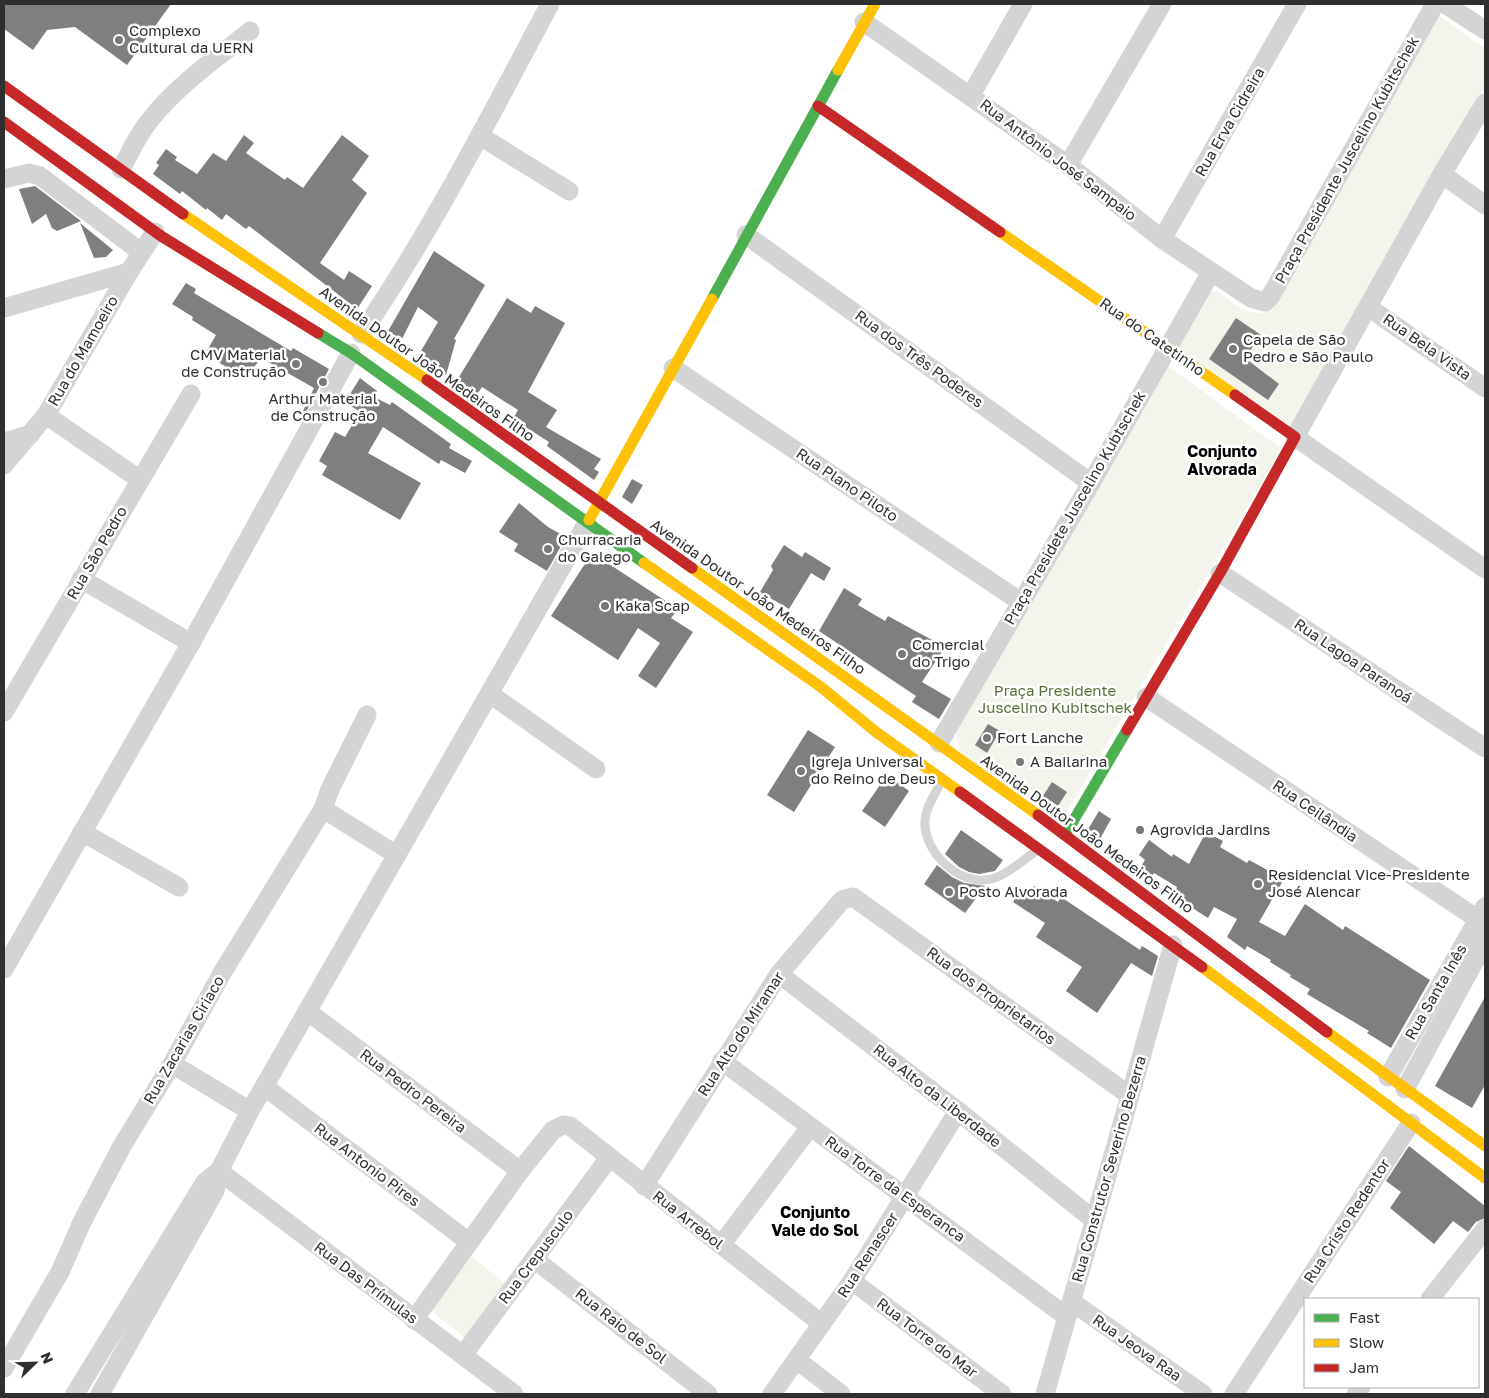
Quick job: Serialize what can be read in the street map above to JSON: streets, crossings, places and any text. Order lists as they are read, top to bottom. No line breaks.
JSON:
{"streets":{"main road":["Rua do Catetinho","Avenida Doutor João Medeiros Filho"],"street":["Rua Erva Cidreira","Rua Antônio José Sampaio","Praça Presidente Juscelino Kubitschek","Rua Bela Vista","Rua do Mamoeiro","Rua dos Três Poderes","Rua Plano Piloto","Praça Presidete Juscelino Kubtschek","Rua São Pedro","Rua Lagoa Paranoá","Rua Ceilândia","Rua Santa Inês","Rua dos Proprietarios","Rua Alto do Miramar","Rua Zacarias Ciriaco","Rua Pedro Pereira","Rua Alto da Liberdade","Rua Antonio Pires","Rua Construtor Severino Bezerra","Rua Torre da Esperanca","Rua Arrebol","Rua Cristo Redentor","Rua Renascer","Rua Crepusculo","Rua Das Prímulas","Rua Raio de Sol","Rua Torre do Mar","Rua Jeova Raa"]},"crossings":[["Rua Erva Cidreira","Rua Antônio José Sampaio"],["Rua Antônio José Sampaio","Praça Presidente Juscelino Kubitschek"],["Rua Antônio José Sampaio","Praça Presidete Juscelino Kubtschek"],["Rua do Catetinho","Praça Presidete Juscelino Kubtschek"],["Rua dos Três Poderes","Praça Presidete Juscelino Kubtschek"],["Avenida Doutor João Medeiros Filho","Praça Presidete Juscelino Kubtschek"],["Avenida Doutor João Medeiros Filho","Rua Santa Inês"],["Rua Plano Piloto","Praça Presidete Juscelino Kubtschek"],["Rua Ceilândia","Rua Santa Inês"],["Rua dos Proprietarios","Rua Alto do Miramar"],["Rua dos Proprietarios","Rua Construtor Severino Bezerra"],["Rua Alto do Miramar","Rua Alto da Liberdade"],["Rua Alto do Miramar","Rua Torre da Esperanca"],["Rua Alto do Miramar","Rua Arrebol"],["Rua Pedro Pereira","Rua Arrebol"],["Rua Alto da Liberdade","Rua Construtor Severino Bezerra"],["Rua Alto da Liberdade","Rua Renascer"],["Rua Construtor Severino Bezerra","Rua Torre da Esperanca"],["Rua Construtor Severino Bezerra","Rua Jeova Raa"],["Rua Torre da Esperanca","Rua Renascer"],["Rua Torre da Esperanca","Rua Jeova Raa"],["Rua Arrebol","Rua Renascer"],["Rua Arrebol","Rua Crepusculo"],["Rua Renascer","Rua Torre do Mar"],["Rua Crepusculo","Rua Das Prímulas"],["Rua Crepusculo","Rua Raio de Sol"]],"districts":["Conjunto Alvorada","Conjunto Vale do Sol"],"parks":["Praça Presidente Juscelino Kubitschek"],"places":["Complexo Cultural da UERN","Capela de São Pedro e São Paulo","CMV Material de Construção","Arthur Material de Construção","Churracaria do Galego","Kaka Scap","Comercial do Trigo","Fort Lanche","A Bailarina","Igreja Universal do Reino de Deus","Agrovida Jardins","Residencial Vice-Presidente José Alencar","Posto Alvorada"],"legend":["Fast","Slow","Jam"],"north":"top right"}
